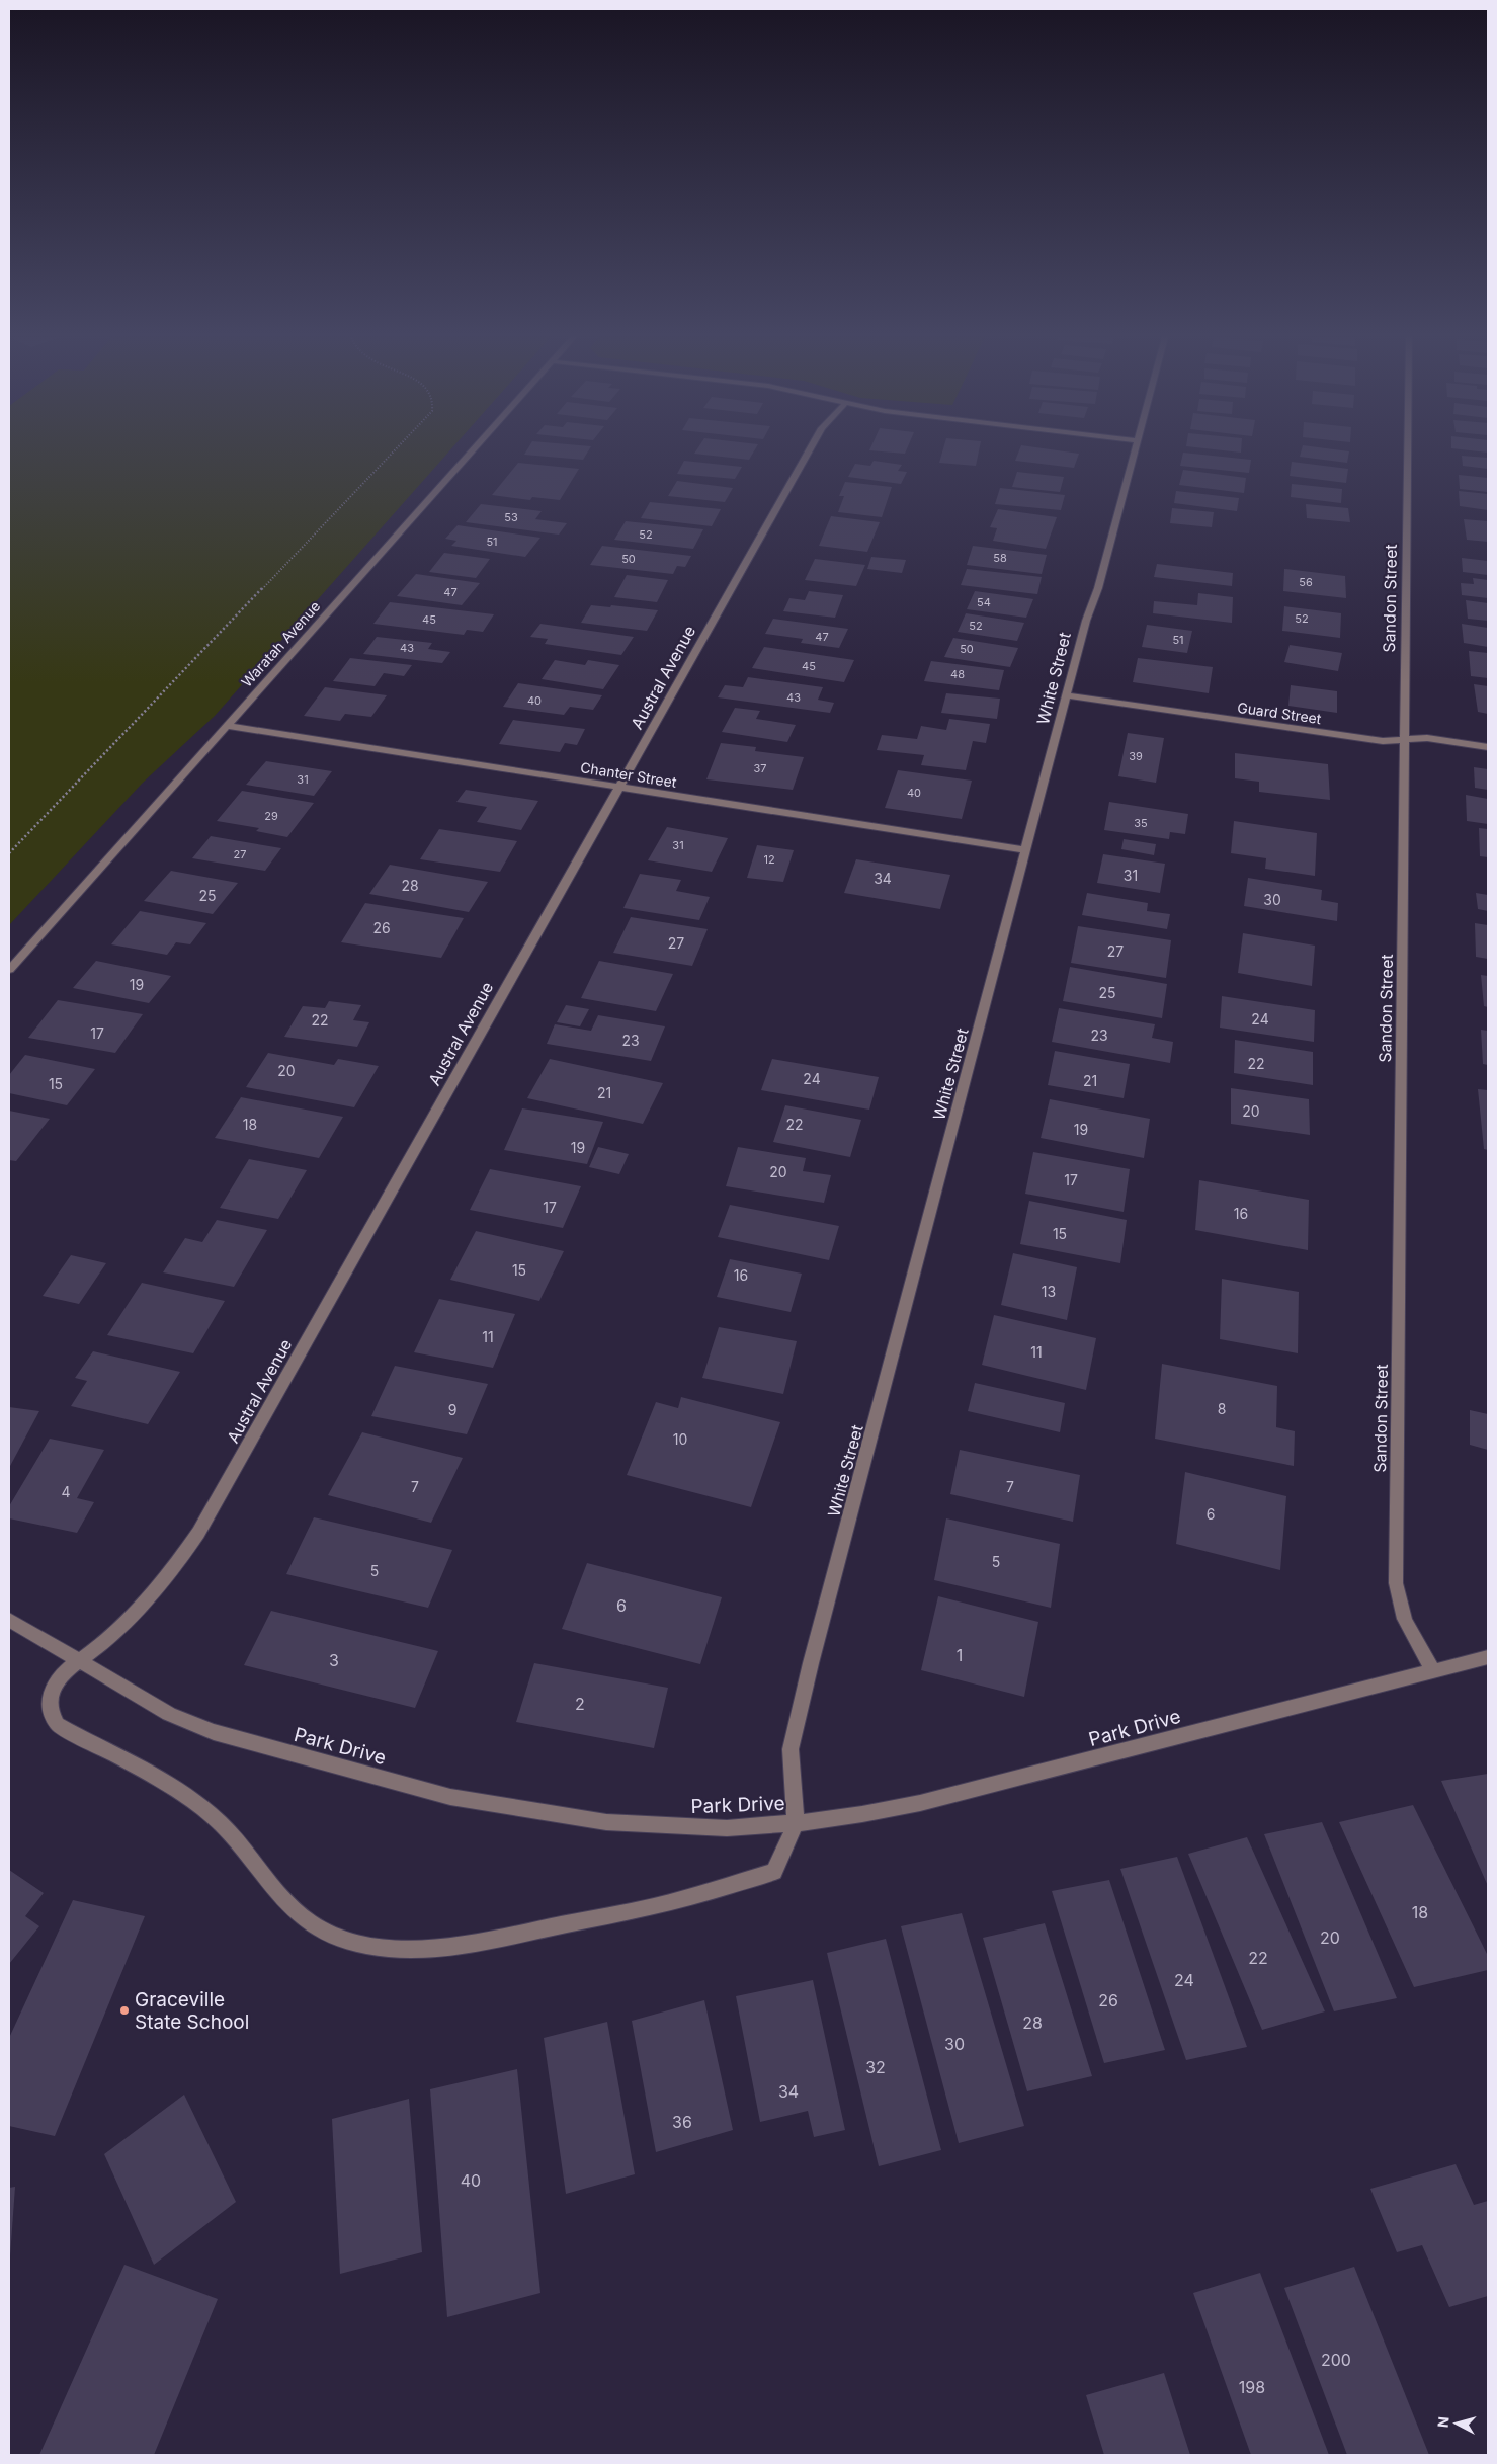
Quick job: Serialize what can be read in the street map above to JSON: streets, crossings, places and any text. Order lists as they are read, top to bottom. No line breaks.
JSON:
{"streets":{"street":["Sandon Street","Waratah Avenue","Austral Avenue","White Street","Guard Street","Chanter Street","Park Drive"]},"crossings":[["Sandon Street","Guard Street"],["Sandon Street","Park Drive"],["Waratah Avenue","Chanter Street"],["Austral Avenue","White Street"],["Austral Avenue","Chanter Street"],["Austral Avenue","Park Drive"],["White Street","Guard Street"],["White Street","Chanter Street"],["White Street","Park Drive"]],"places":["Graceville State School"],"house_numbers":["53","52","51","58","50","56","47","54","52","45","52","47","51","43","50","45","48","43","40","39","37","31","40","29","35","31","27","12","31","34","28","25","30","26","27","27","19","25","24","22","17","23","23","22","20","24","21","15","21","20","18","22","19","19","20","17","17","16","15","15","16","13","11","11","8","9","10","7","7","4","6","5","5","6","1","3","2","18","20","22","24","26","28","30","32","34","36","40","200","198"],"north":"left"}
